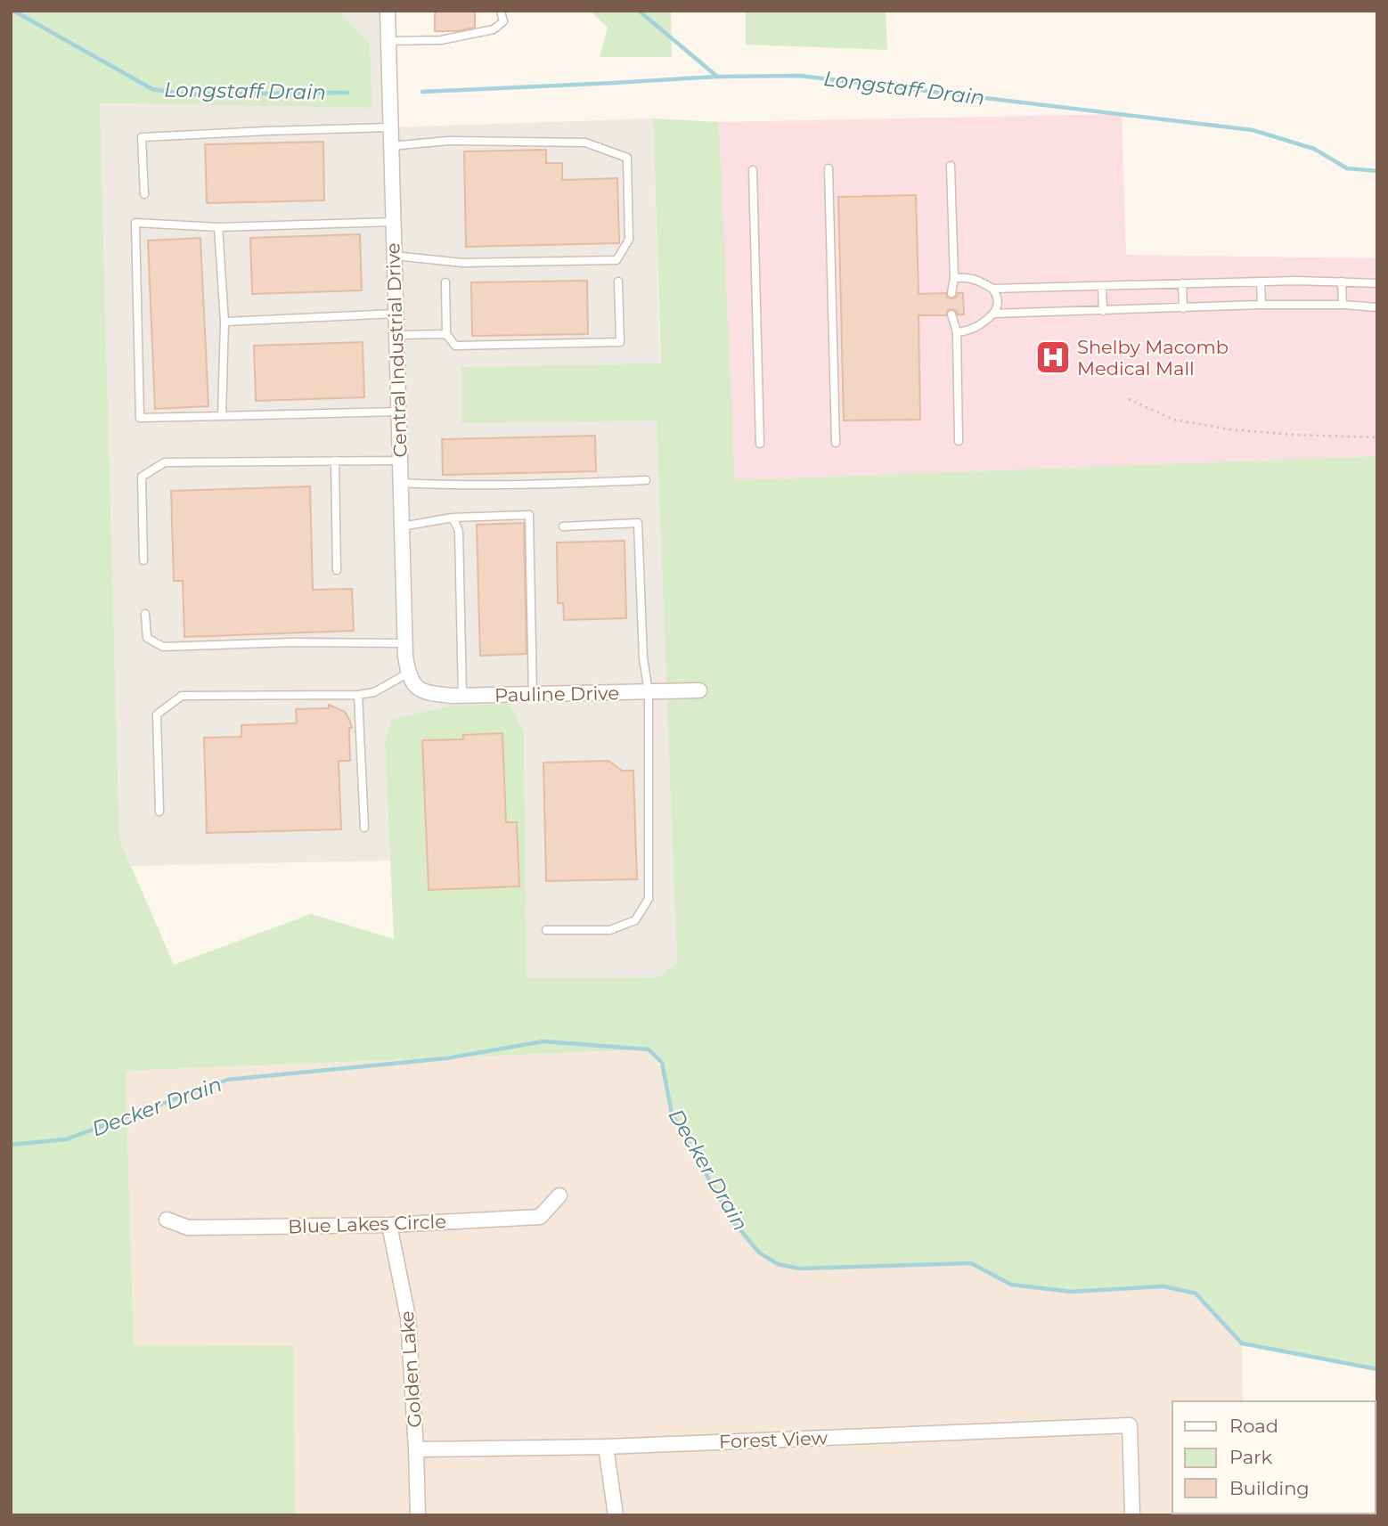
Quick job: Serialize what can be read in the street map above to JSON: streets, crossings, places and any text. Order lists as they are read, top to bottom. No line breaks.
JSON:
{"streets":{"street":["Central Industrial Drive","Pauline Drive","Blue Lakes Circle","Golden Lake","Forest View"]},"crossings":[["Central Industrial Drive","Pauline Drive"],["Blue Lakes Circle","Golden Lake"],["Golden Lake","Forest View"]],"water":["Longstaff Drain","Decker Drain"],"places":{"hospital":["Shelby Macomb Medical Mall"]},"legend":["Road","Park","Building"]}
